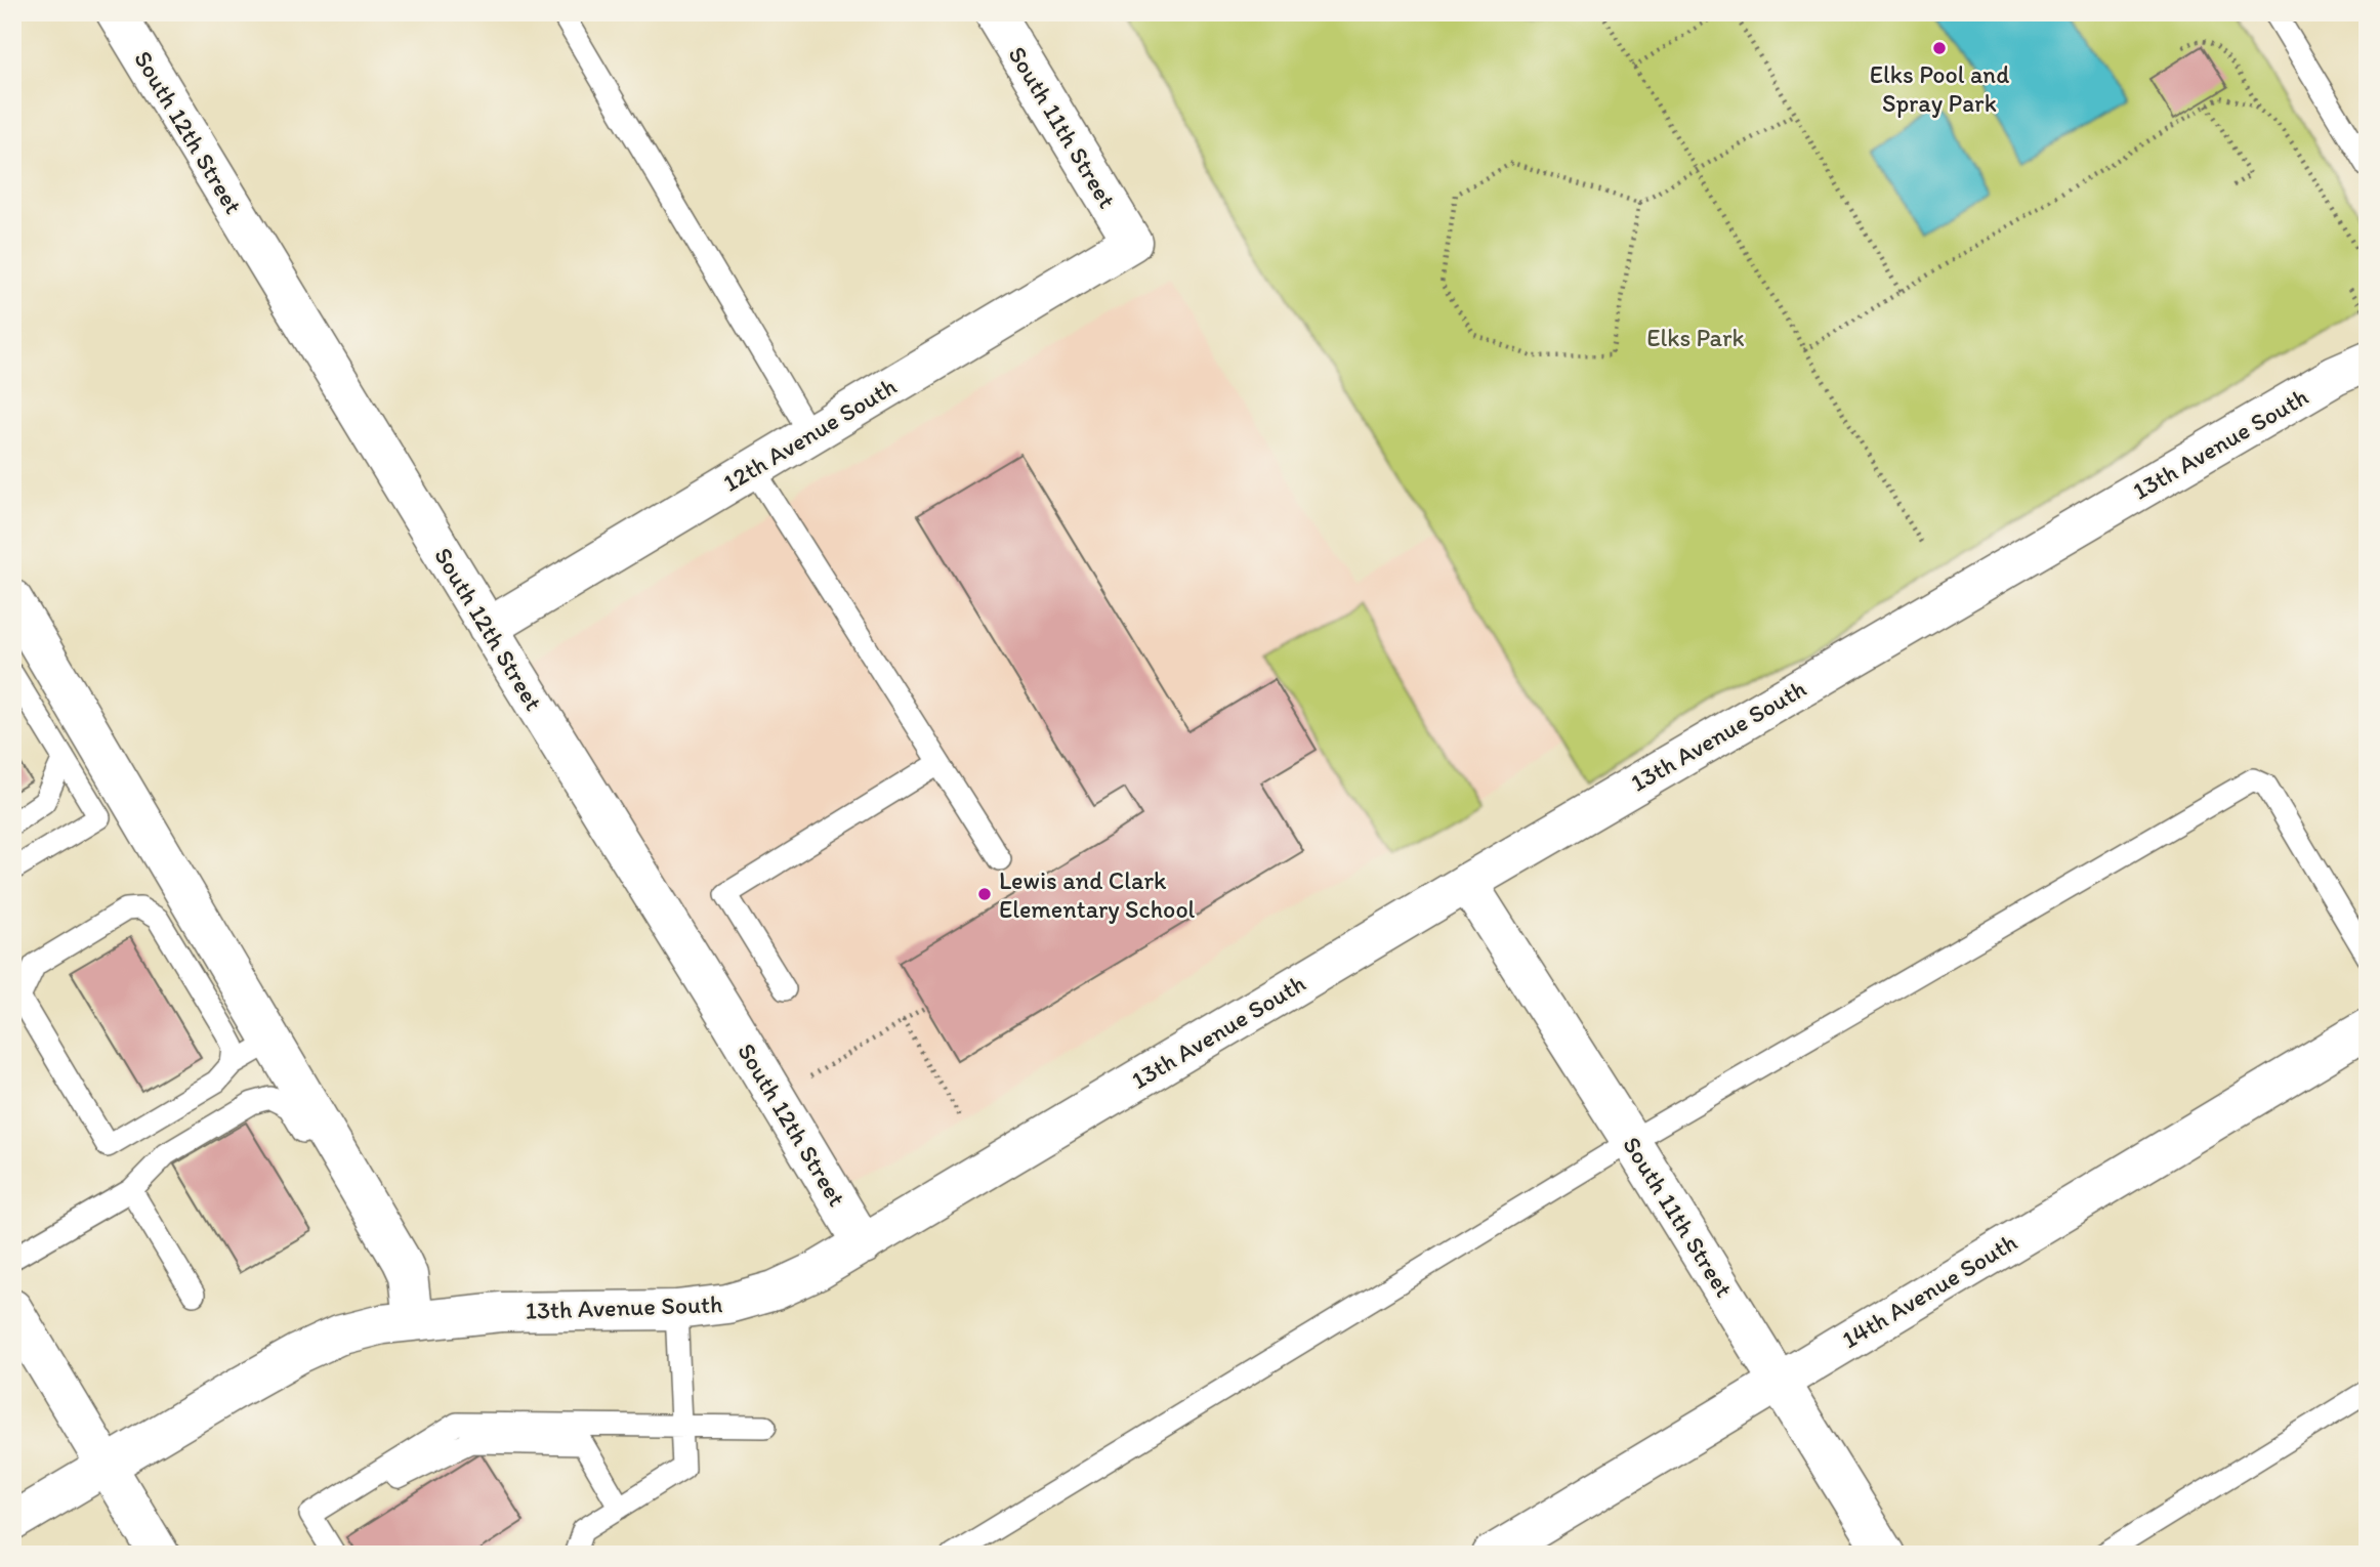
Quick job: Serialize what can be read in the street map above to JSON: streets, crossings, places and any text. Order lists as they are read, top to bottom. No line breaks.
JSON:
{"streets":{"street":["South 11th Street","South 12th Street","12th Avenue South","13th Avenue South","14th Avenue South"]},"crossings":[["South 11th Street","12th Avenue South"],["South 11th Street","13th Avenue South"],["South 11th Street","14th Avenue South"],["South 12th Street","12th Avenue South"],["South 12th Street","13th Avenue South"]],"parks":["Elks Park"],"places":["Elks Pool and Spray Park","Lewis and Clark Elementary School"]}
